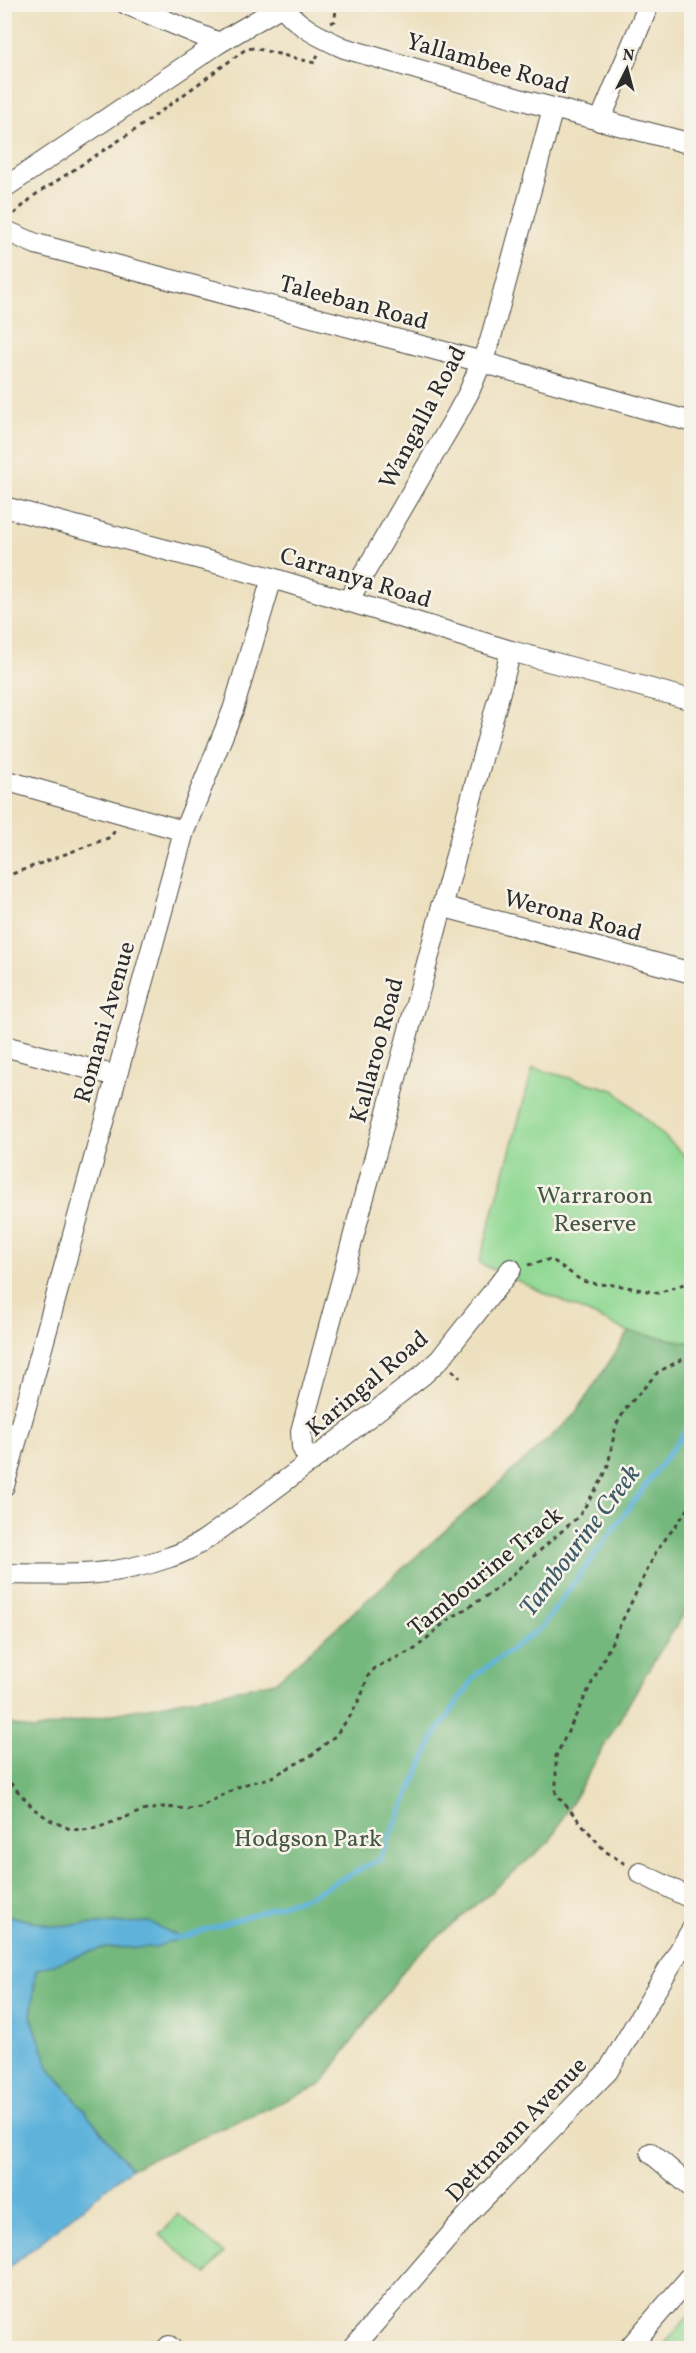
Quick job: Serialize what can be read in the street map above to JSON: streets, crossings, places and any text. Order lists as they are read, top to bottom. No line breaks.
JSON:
{"streets":{"street":["Yallambee Road","Taleeban Road","Wangalla Road","Carranya Road","Werona Road","Romani Avenue","Kallaroo Road","Karingal Road","Dettmann Avenue"],"path":["Tambourine Track"]},"crossings":[["Yallambee Road","Wangalla Road"],["Taleeban Road","Wangalla Road"],["Wangalla Road","Carranya Road"],["Carranya Road","Romani Avenue"],["Carranya Road","Kallaroo Road"],["Werona Road","Kallaroo Road"],["Kallaroo Road","Karingal Road"]],"water":["Tambourine Creek"],"parks":["Warraroon Reserve","Hodgson Park"],"north":"top"}
